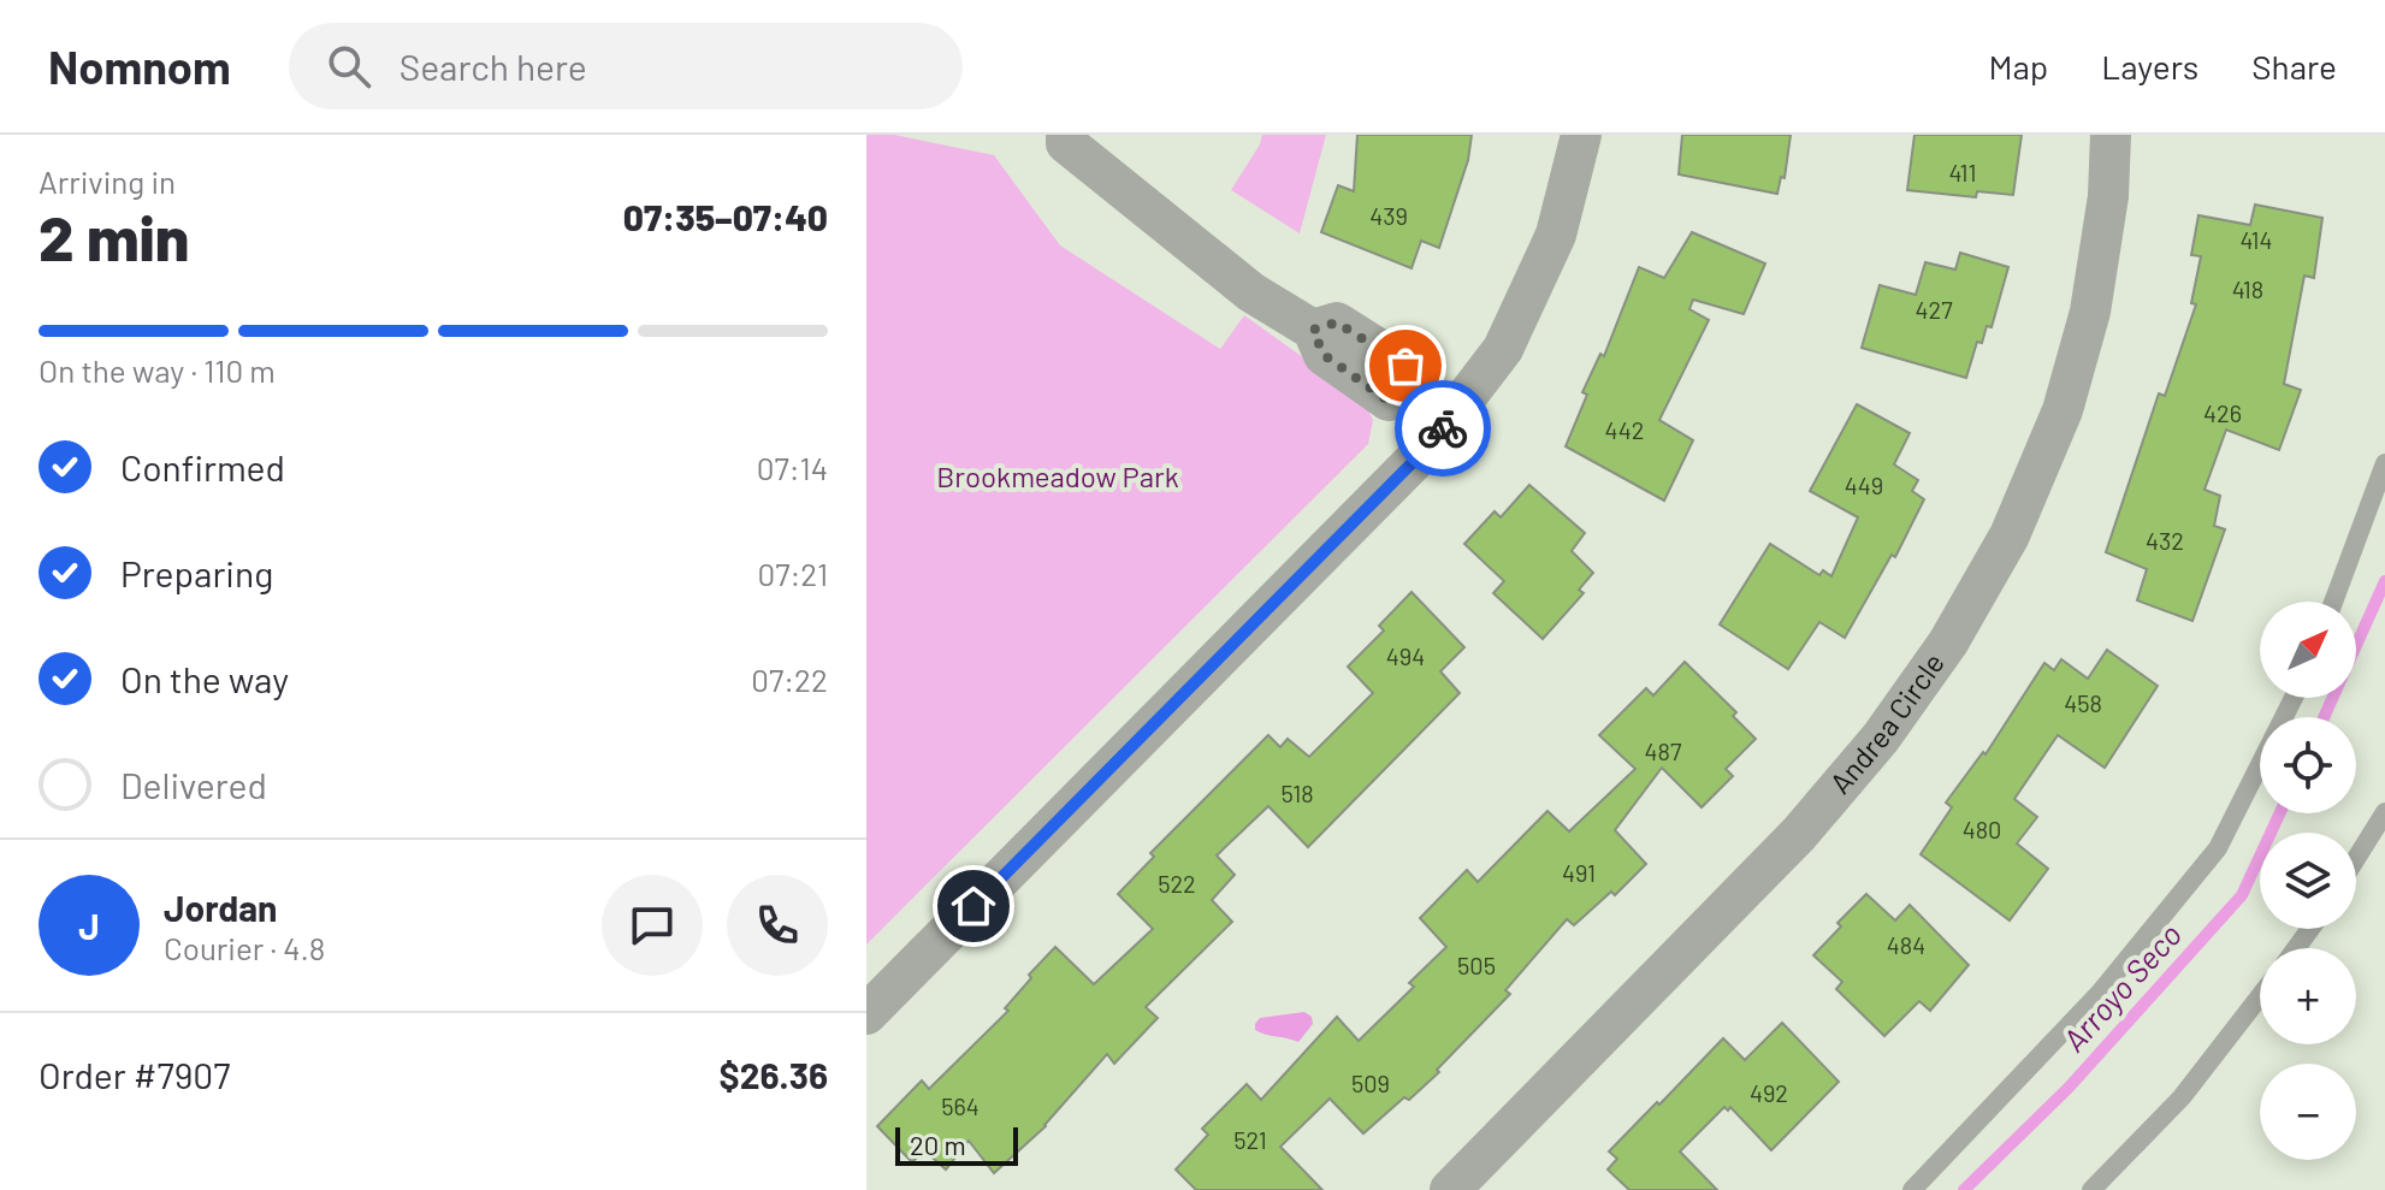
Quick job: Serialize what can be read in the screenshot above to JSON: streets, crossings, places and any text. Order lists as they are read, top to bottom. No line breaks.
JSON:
{"streets":{"street":["Andrea Circle"]},"water":["Arroyo Seco"],"parks":["Brookmeadow Park"],"house_numbers":["411","439","414","418","427","426","442","449","432","494","458","487","518","480","491","522","484","505","509","492","564","521"],"scale_bar":"20 m","north":"top right","page":{"header":"Nomnom","search":"Search here","nav":["Map","Layers","Share"],"heading":["2 min","Arriving in","07:35–07:40"],"panel":["Jordan","Courier · 4.8","Order #7907","$26.36"],"bar":"On the way · 110 m","list":[["Confirmed","07:14"],["Preparing","07:21"],["On the way","07:22"],"Delivered"],"map_buttons":["+","−"],"round":"J","scale":"20 m"}}
